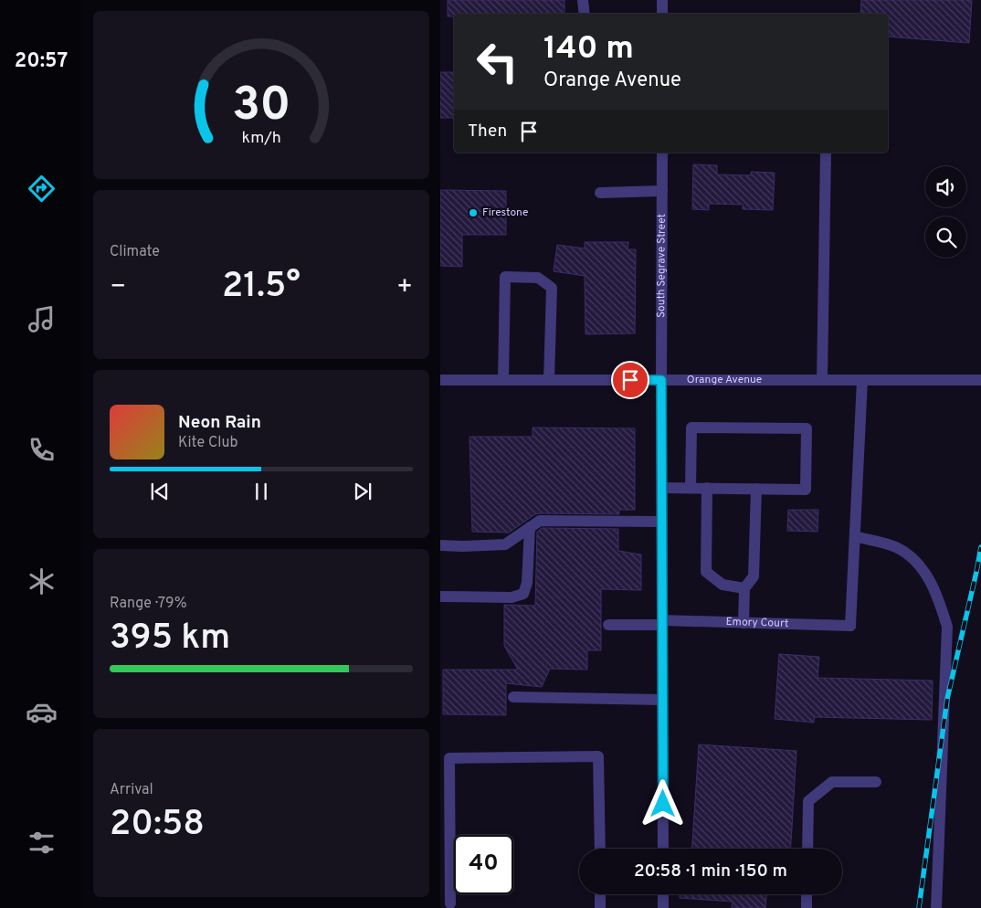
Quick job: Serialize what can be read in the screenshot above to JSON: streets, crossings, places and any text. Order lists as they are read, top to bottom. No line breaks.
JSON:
{"streets":{"street":["South Segrave Street","Orange Avenue","Emory Court"]},"crossings":[["South Segrave Street","Orange Avenue"],["South Segrave Street","Emory Court"]],"places":["Firestone"],"page":{"tabs":"20:57","turn":["140 m","Orange Avenue"],"then":"Then","tile":["Climate",["Range · 79%","395 km"],["Arrival","20:58"]],"heat":["−","21.5°","+"],"song":["Neon Rain","Kite Club"],"limit":"40","trip":"20:58 · 1 min · 150 m","gauge":["30","km/h"]}}
